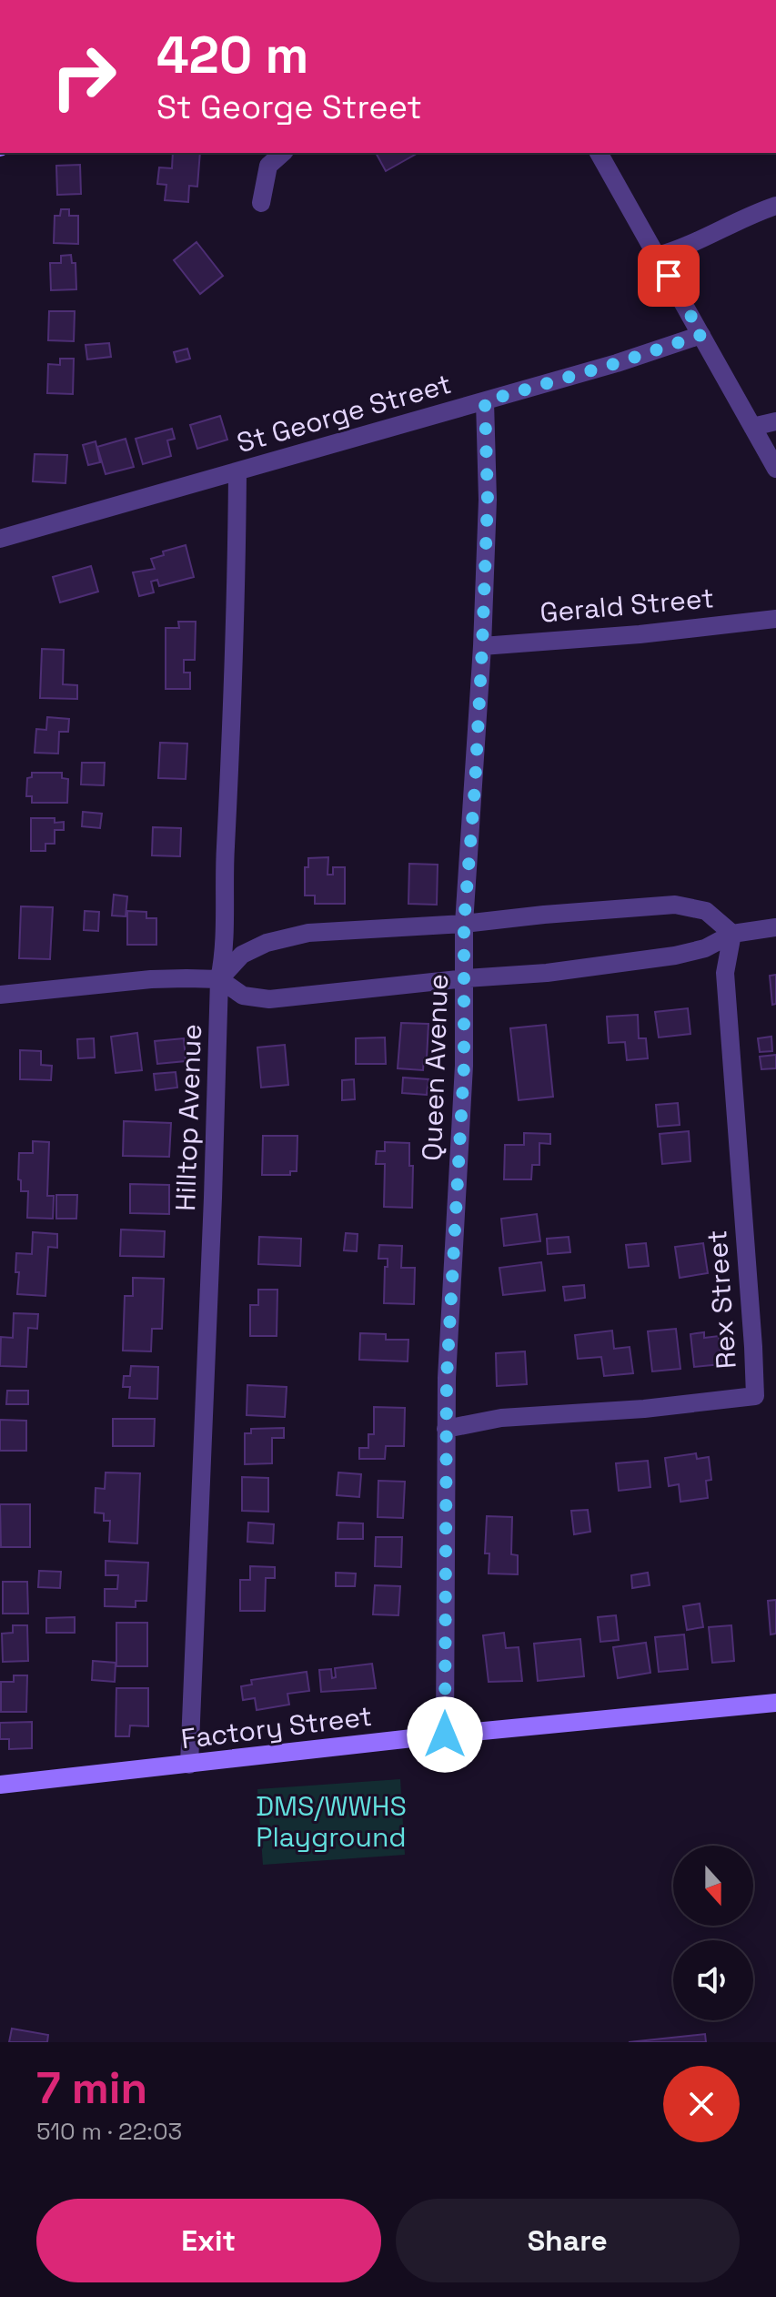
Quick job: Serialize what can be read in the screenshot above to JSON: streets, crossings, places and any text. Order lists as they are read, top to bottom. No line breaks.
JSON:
{"streets":{"street":["St George Street","Gerald Street","Queen Avenue","Hilltop Avenue","Rex Street","Factory Street"]},"crossings":[["St George Street","Queen Avenue"],["St George Street","Hilltop Avenue"],["Gerald Street","Queen Avenue"],["Queen Avenue","Rex Street"],["Queen Avenue","Factory Street"],["Hilltop Avenue","Factory Street"]],"parks":["DMS/WWHS Playground"],"north":"bottom","page":{"turn":["420 m","St George Street"],"heading":["7 min","510 m · 22:03"],"buttons":["Exit","Share"]}}
